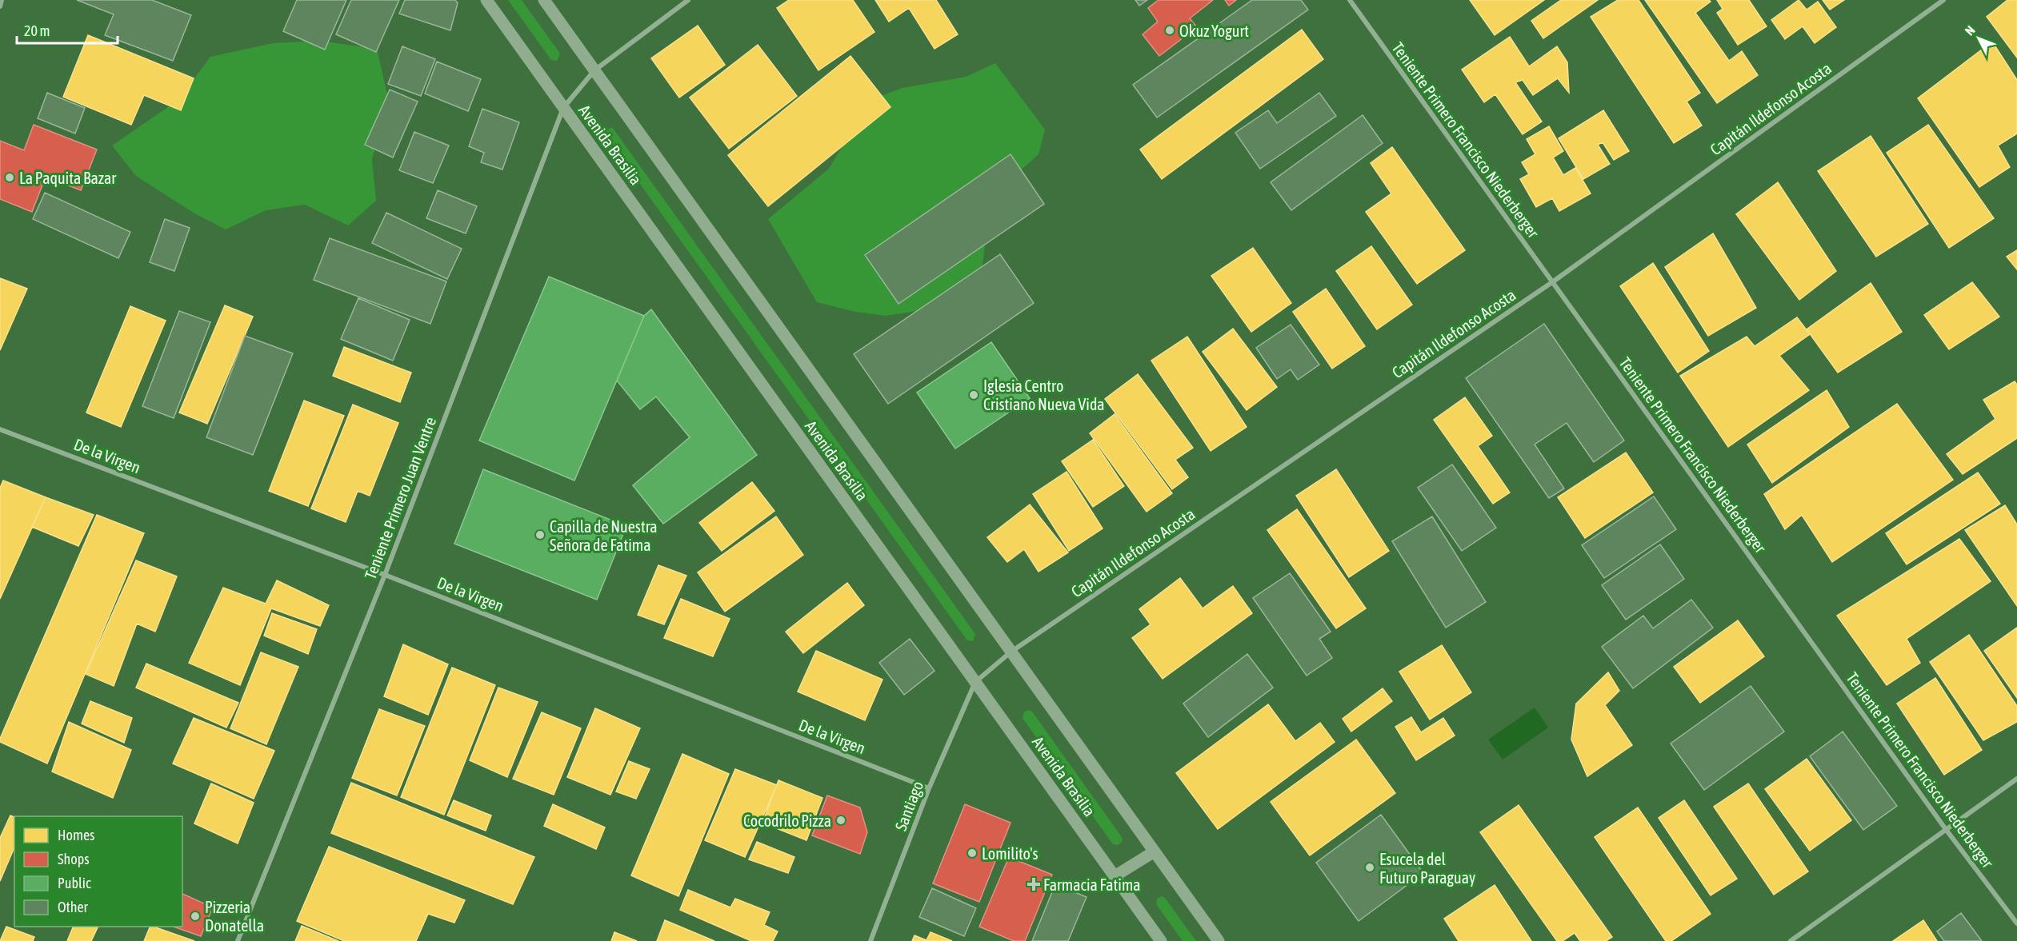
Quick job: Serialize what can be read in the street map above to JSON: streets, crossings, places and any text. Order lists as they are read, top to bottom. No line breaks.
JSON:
{"streets":{"main road":["Avenida Brasilia"],"street":["Capitán Ildefonso Acosta","Teniente Primero Francisco Niederberger","De la Virgen","Teniente Primero Juan Ventre","Santiago"]},"crossings":[["Capitán Ildefonso Acosta","Teniente Primero Francisco Niederberger"],["Capitán Ildefonso Acosta","Avenida Brasilia"],["Capitán Ildefonso Acosta","Santiago"],["Avenida Brasilia","Teniente Primero Juan Ventre"],["Avenida Brasilia","Santiago"],["De la Virgen","Teniente Primero Juan Ventre"],["De la Virgen","Santiago"]],"places":{"other":["Okuz Yogurt","La Paquita Bazar","Iglesia Centro Cristiano Nueva Vida","Capilla de Nuestra Señora de Fatima","Cocodrilo Pizza","Lomilito's","Esucela del Futuro Paraguay","Pizzeria Donatella"],"health":["Farmacia Fatima"]},"legend":["Homes","Shops","Public","Other"],"scale_bar":"20 m","north":"top left"}
